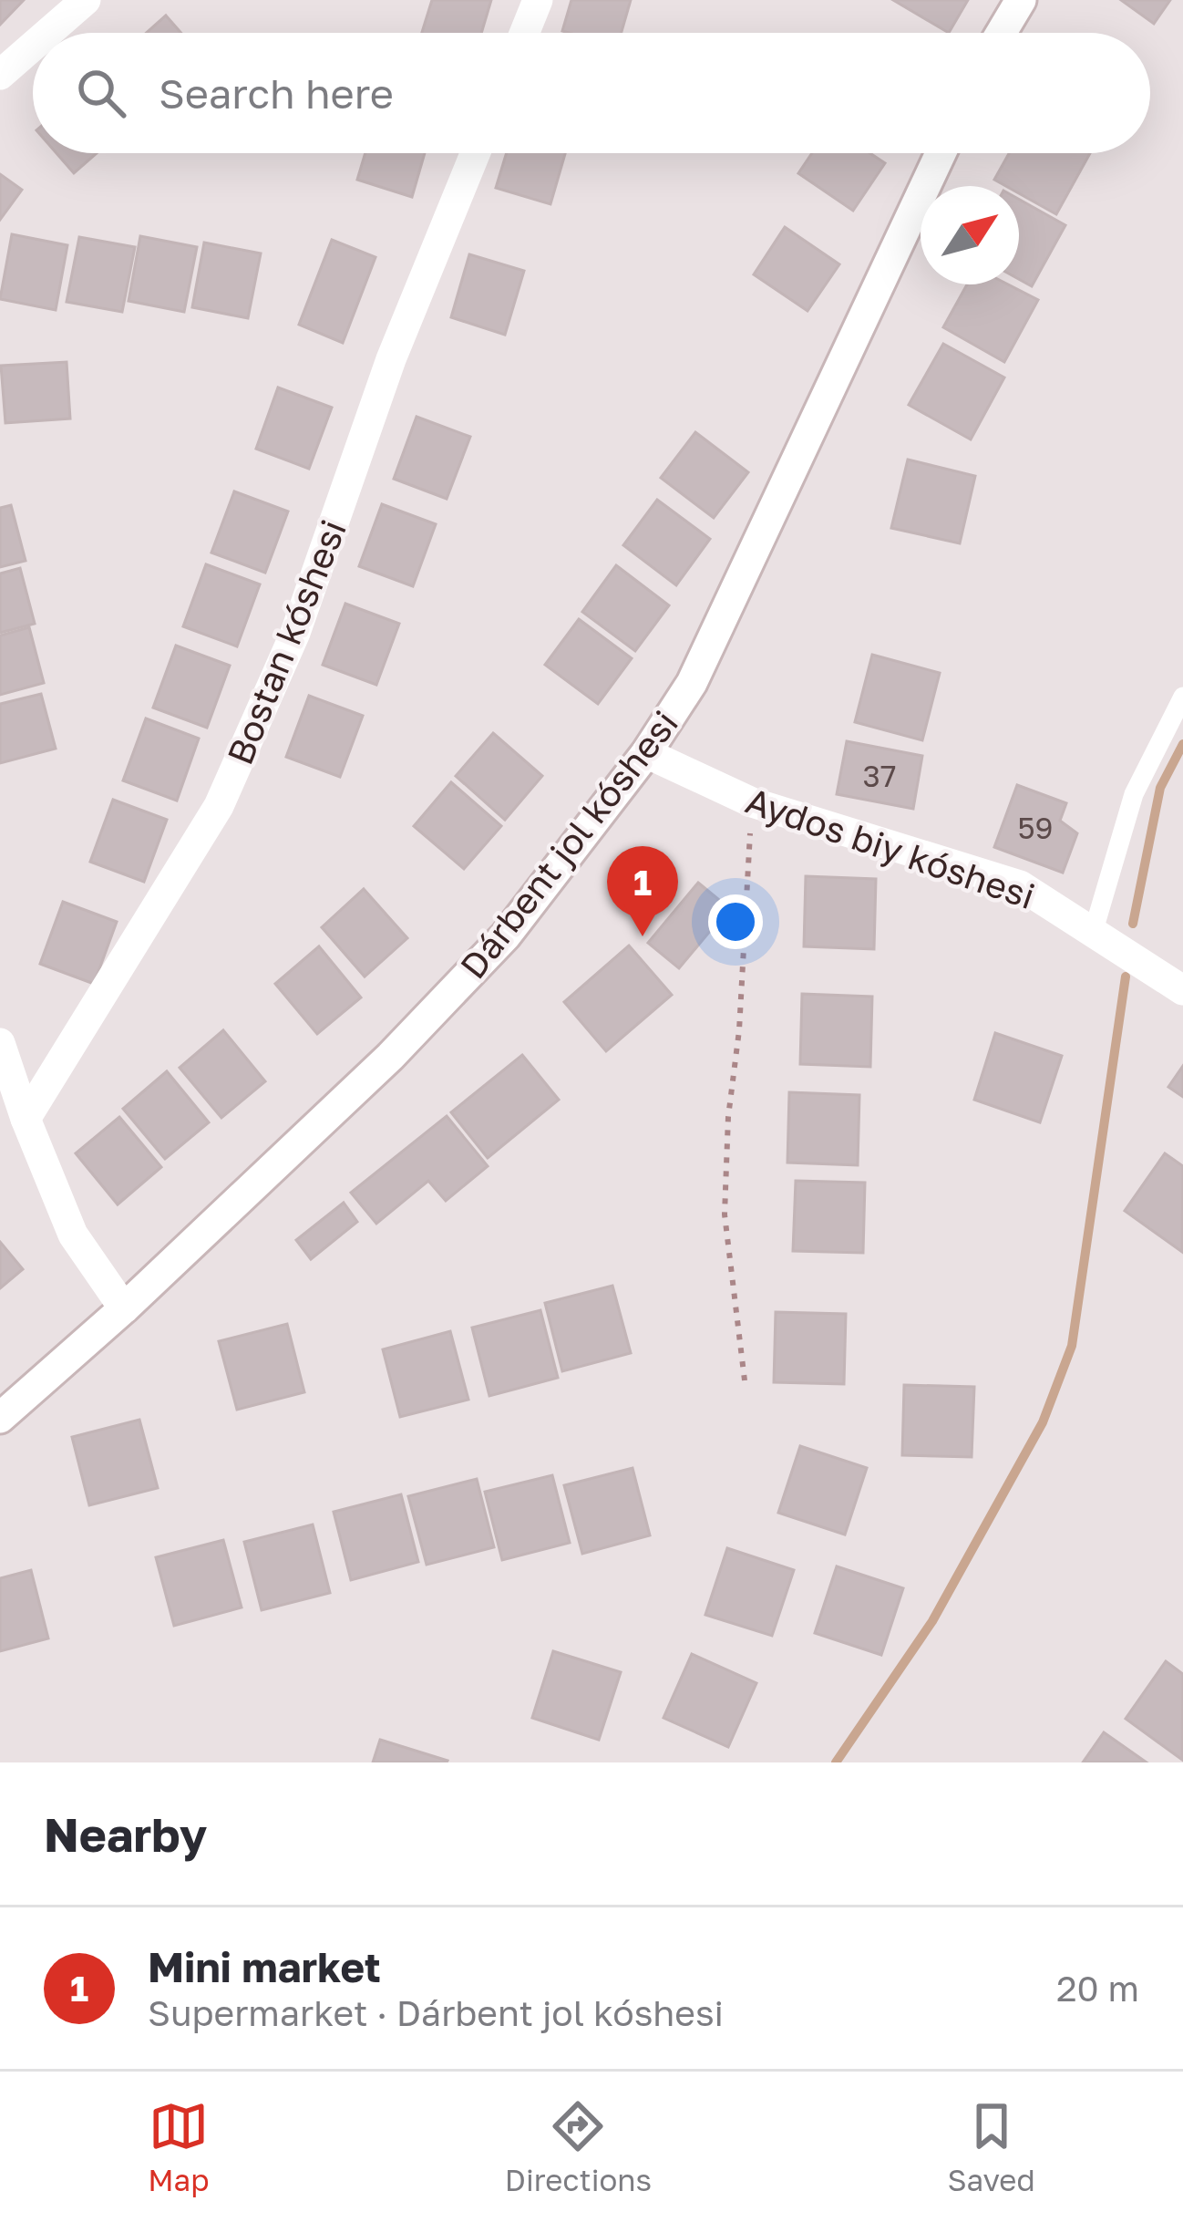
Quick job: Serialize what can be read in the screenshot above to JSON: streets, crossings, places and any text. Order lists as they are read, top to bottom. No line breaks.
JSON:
{"streets":{"street":["Bostan kóshesi","Dárbent jol kóshesi","Aydos biy kóshesi"]},"crossings":[["Dárbent jol kóshesi","Aydos biy kóshesi"]],"house_numbers":["37","59"],"north":"top right","page":{"search":"Search here","pins":"1","heading":"Nearby","list":[{"mark":"1","name":"Mini market","note":"Supermarket · Dárbent jol kóshesi","value":"20 m"}],"nav":["Map","Directions","Saved"]}}
